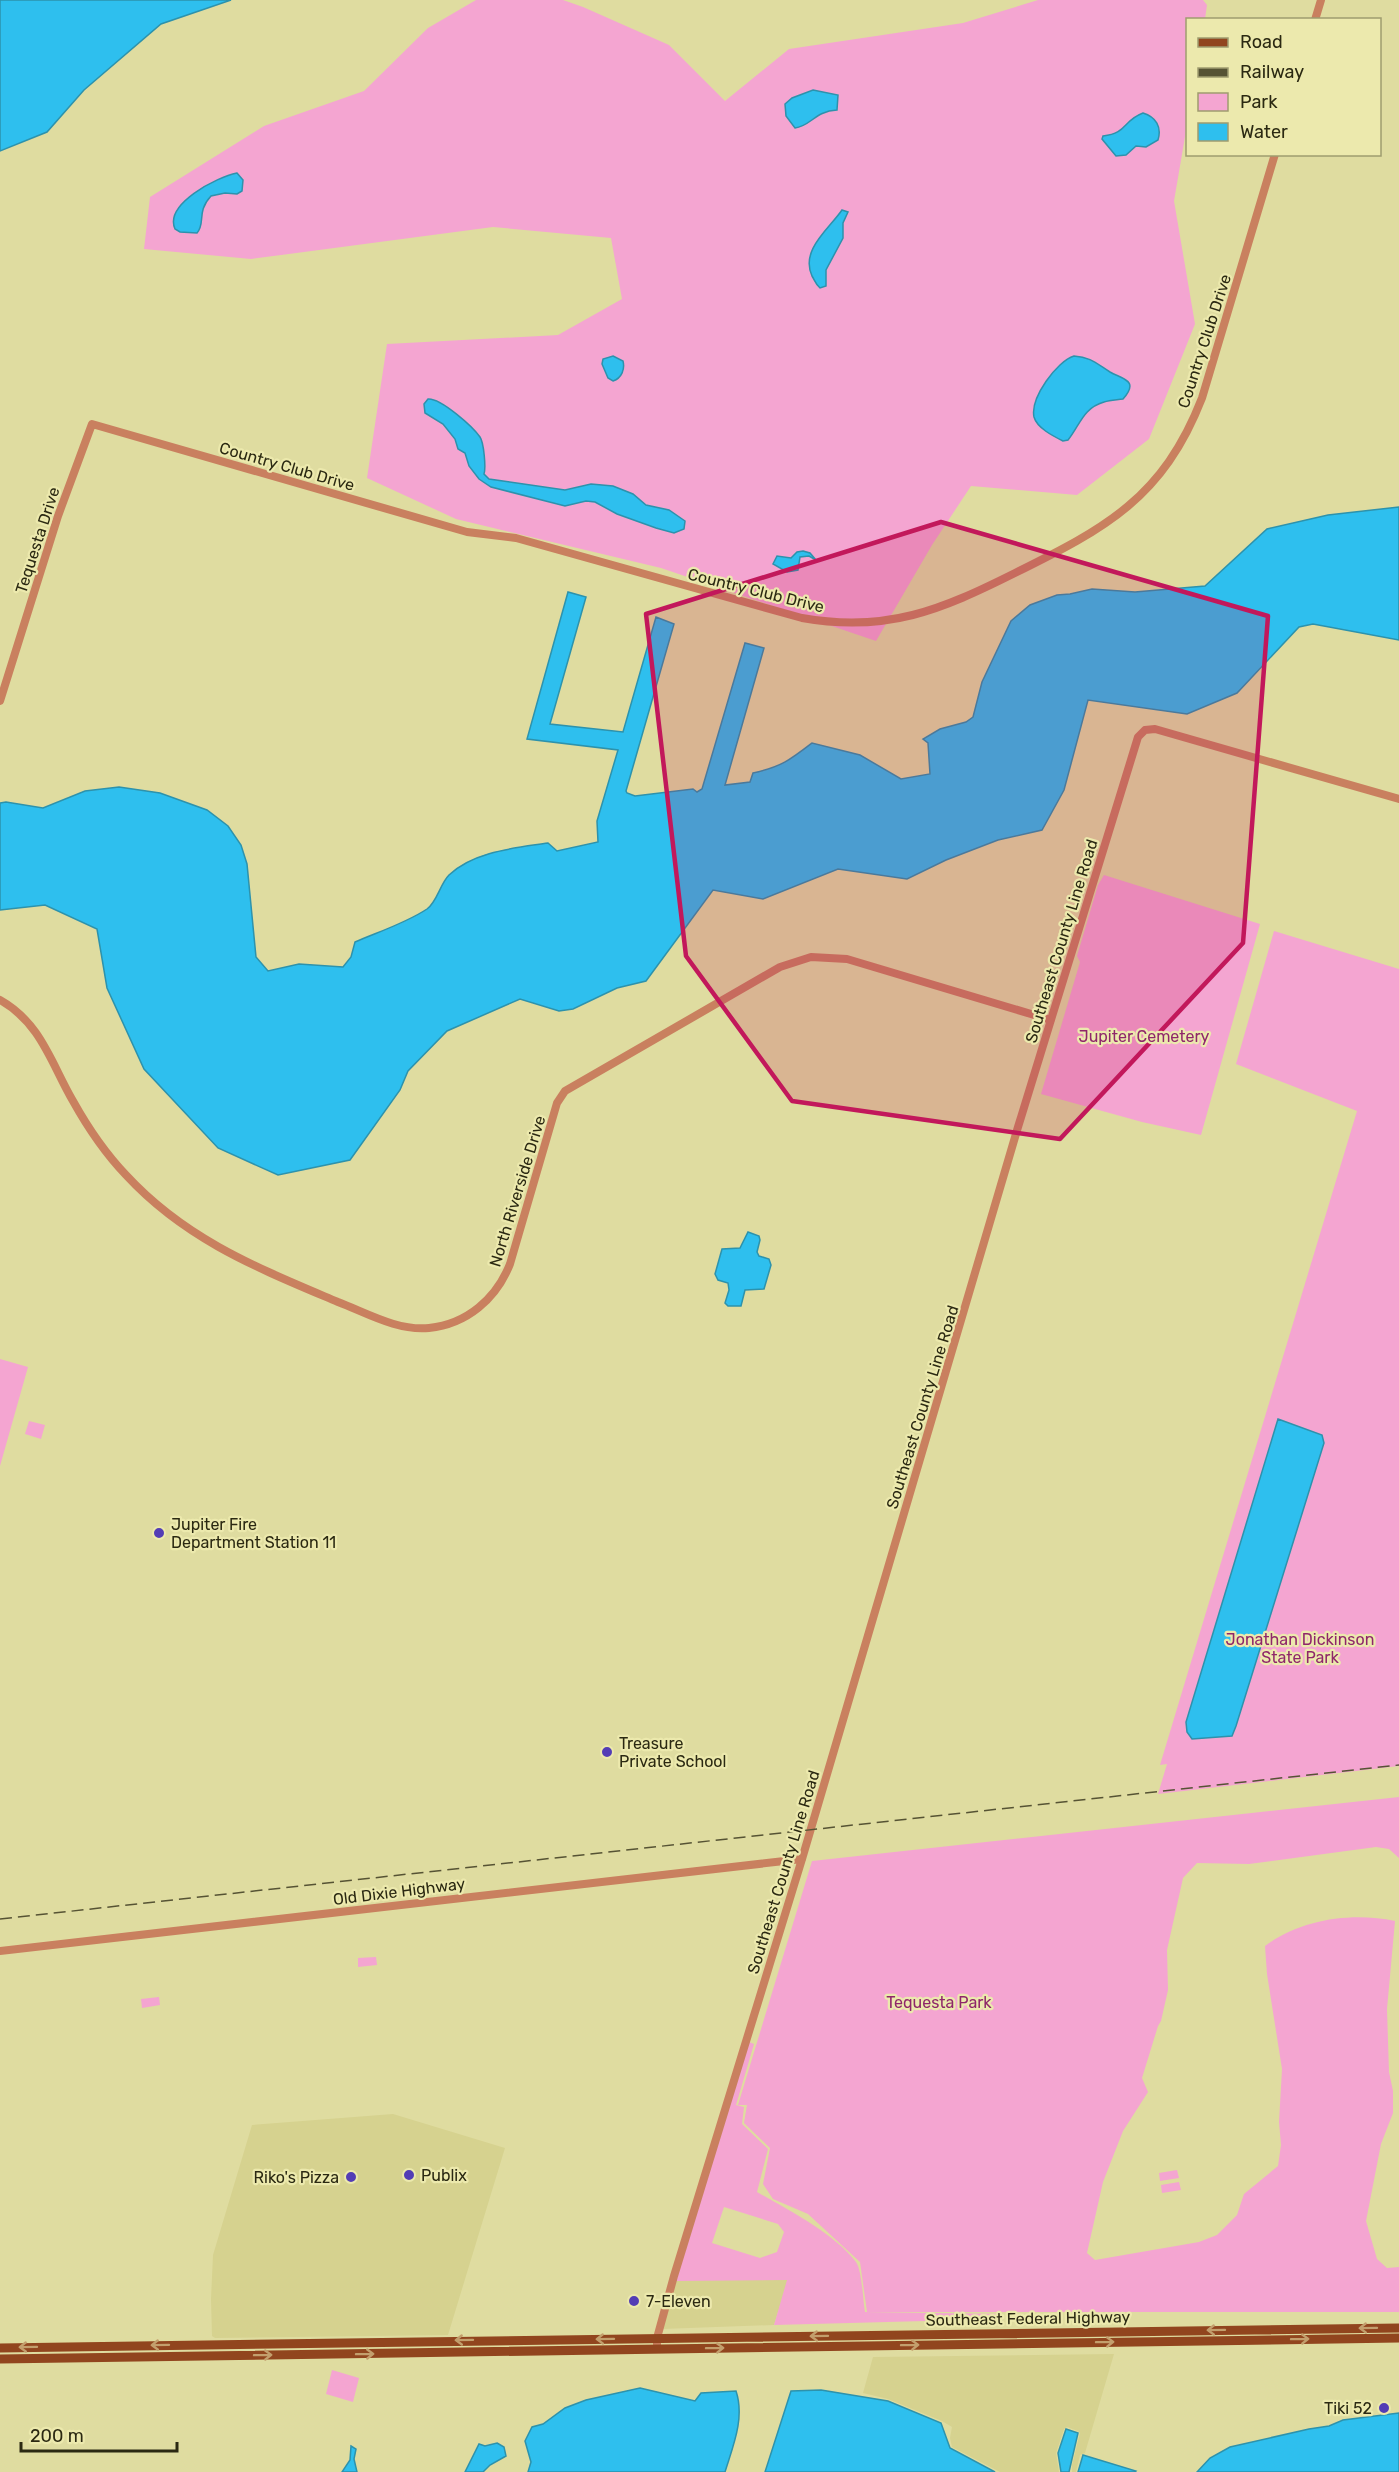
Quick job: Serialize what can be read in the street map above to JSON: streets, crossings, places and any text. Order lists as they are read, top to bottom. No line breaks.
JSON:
{"streets":{"main road":["Southeast Federal Highway"],"street":["Country Club Drive","Tequesta Drive","Southeast County Line Road","North Riverside Drive","Old Dixie Highway"]},"crossings":[["Country Club Drive","Tequesta Drive"],["Southeast County Line Road","North Riverside Drive"],["Southeast County Line Road","Old Dixie Highway"],["Southeast County Line Road","Southeast Federal Highway"]],"parks":["Jupiter Cemetery","Jonathan Dickinson State Park","Tequesta Park"],"places":["Jupiter Fire Department Station 11","Treasure Private School","Publix","Riko's Pizza","7-Eleven","Tiki 52"],"legend":["Road","Railway","Park","Water"],"scale_bar":"200 m"}
